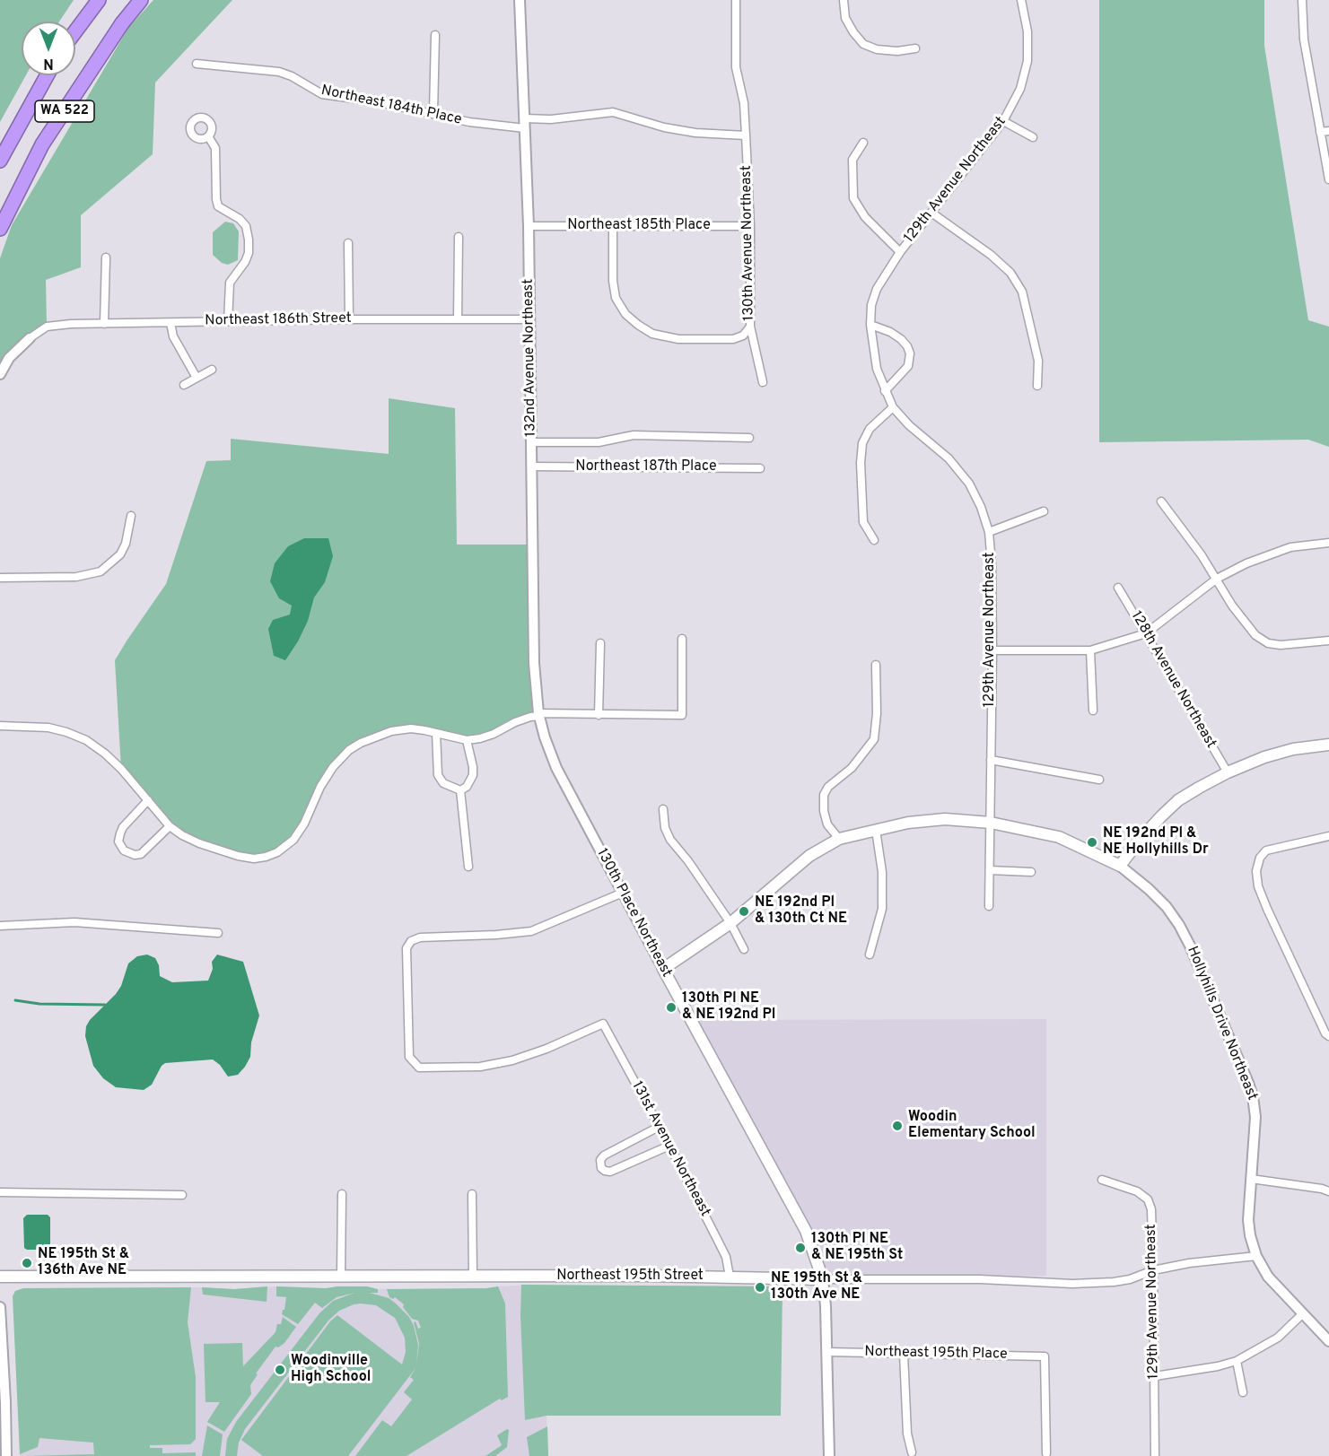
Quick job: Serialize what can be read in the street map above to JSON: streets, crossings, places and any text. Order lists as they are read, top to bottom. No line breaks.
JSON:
{"streets":{"highway":["WA 522"],"main road":["130th Place Northeast","Northeast 195th Street"],"street":["Northeast 184th Place","129th Avenue Northeast","Northeast 185th Place","130th Avenue Northeast","Northeast 186th Street","132nd Avenue Northeast","Northeast 187th Place","128th Avenue Northeast","Hollyhills Drive Northeast","131st Avenue Northeast","Northeast 195th Place"]},"crossings":[["Northeast 184th Place","132nd Avenue Northeast"],["129th Avenue Northeast","Northeast 195th Street"],["Northeast 185th Place","130th Avenue Northeast"],["Northeast 185th Place","132nd Avenue Northeast"],["Northeast 186th Street","132nd Avenue Northeast"],["132nd Avenue Northeast","Northeast 187th Place"],["132nd Avenue Northeast","130th Place Northeast"],["130th Place Northeast","131st Avenue Northeast"],["130th Place Northeast","Northeast 195th Street"],["Hollyhills Drive Northeast","Northeast 195th Street"],["131st Avenue Northeast","Northeast 195th Street"]],"places":["NE 192nd Pl & NE Hollyhills Dr","NE 192nd Pl & 130th Ct NE","130th Pl NE & NE 192nd Pl","Woodin Elementary School","130th Pl NE & NE 195th St","NE 195th St & 136th Ave NE","NE 195th St & 130th Ave NE","Woodinville High School"],"north":"bottom"}
